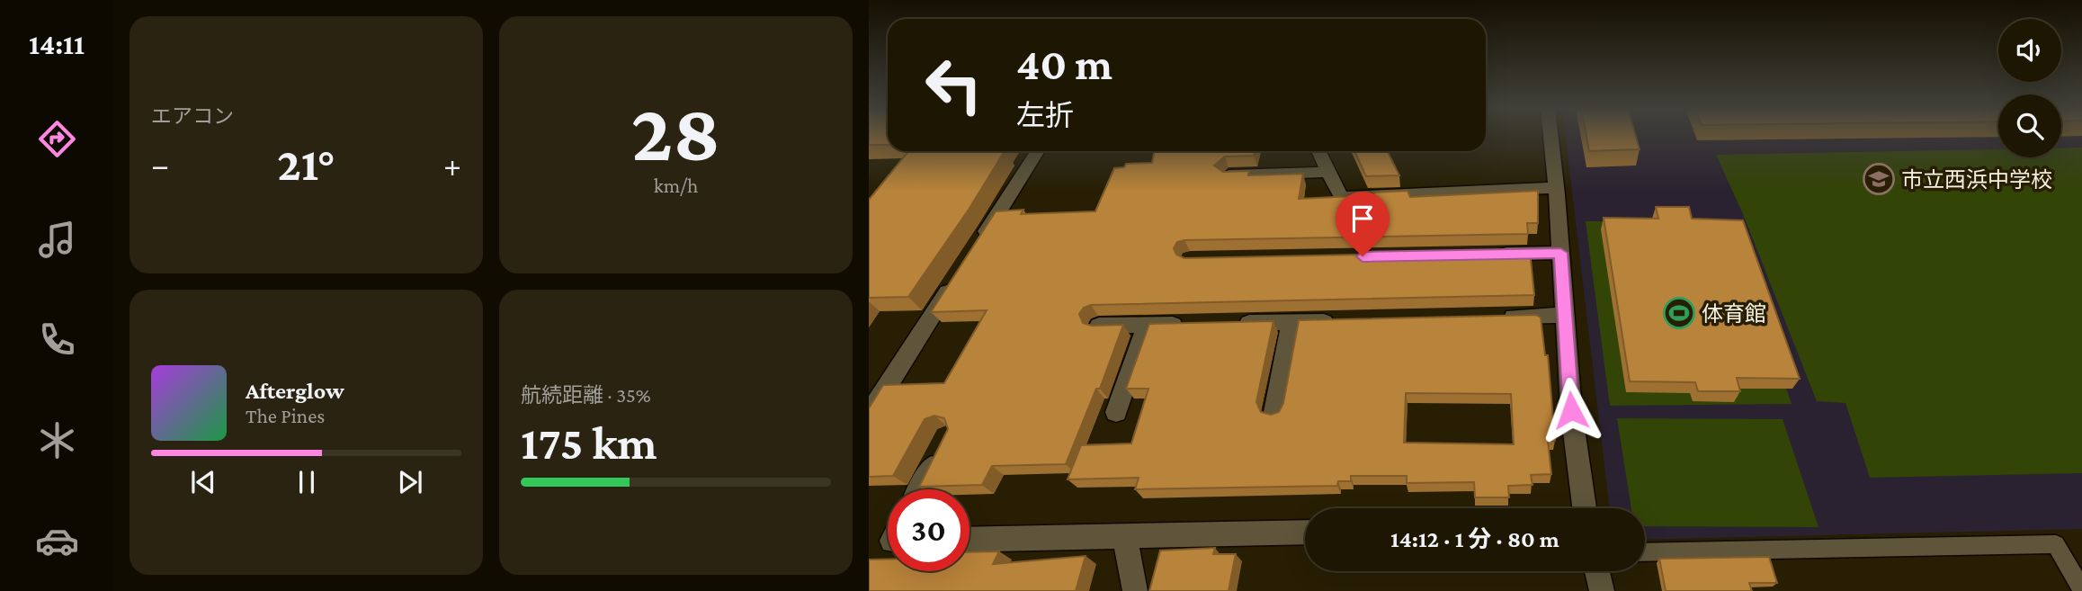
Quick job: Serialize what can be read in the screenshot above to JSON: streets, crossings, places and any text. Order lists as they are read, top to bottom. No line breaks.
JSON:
{"places":{"school or university":["市立西浜中学校"],"sports":["体育館"]},"page":{"tabs":"14:11","tile":["エアコン",["28","km/h"],["航続距離 · 35%","175 km"]],"turn":["40 m","左折"],"heat":["−","21°","+"],"song":["Afterglow","The Pines"],"limit":"30","trip":"14:12 · 1 分 · 80 m"}}
